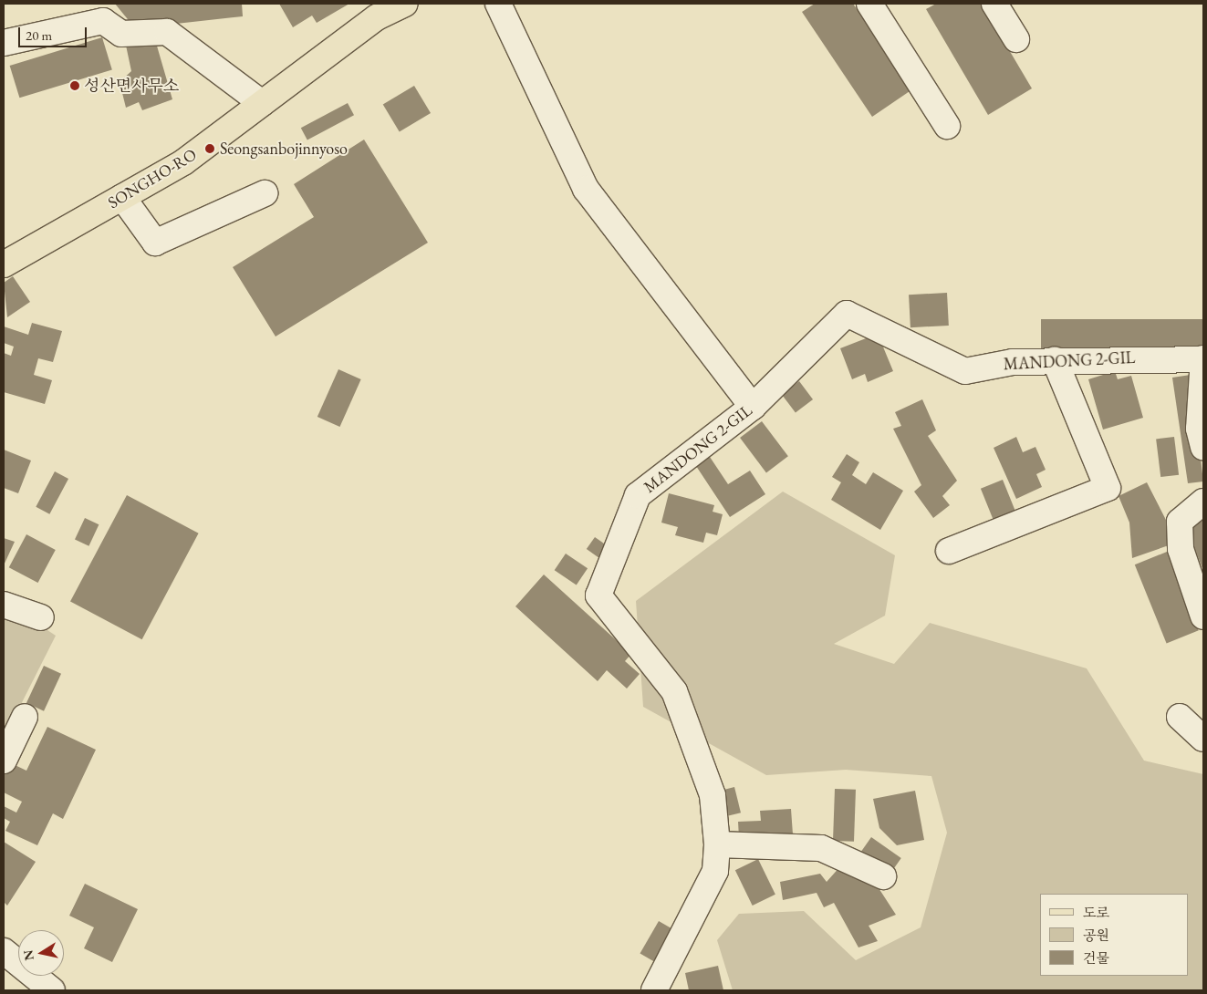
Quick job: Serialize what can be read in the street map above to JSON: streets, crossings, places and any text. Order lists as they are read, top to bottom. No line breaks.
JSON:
{"streets":{"main road":["SONGHO-RO"],"street":["MANDONG 2-GIL"]},"places":["성산면사무소","Seongsanbojinnyoso"],"legend":["도로","공원","건물"],"scale_bar":"20 m","north":"left"}
